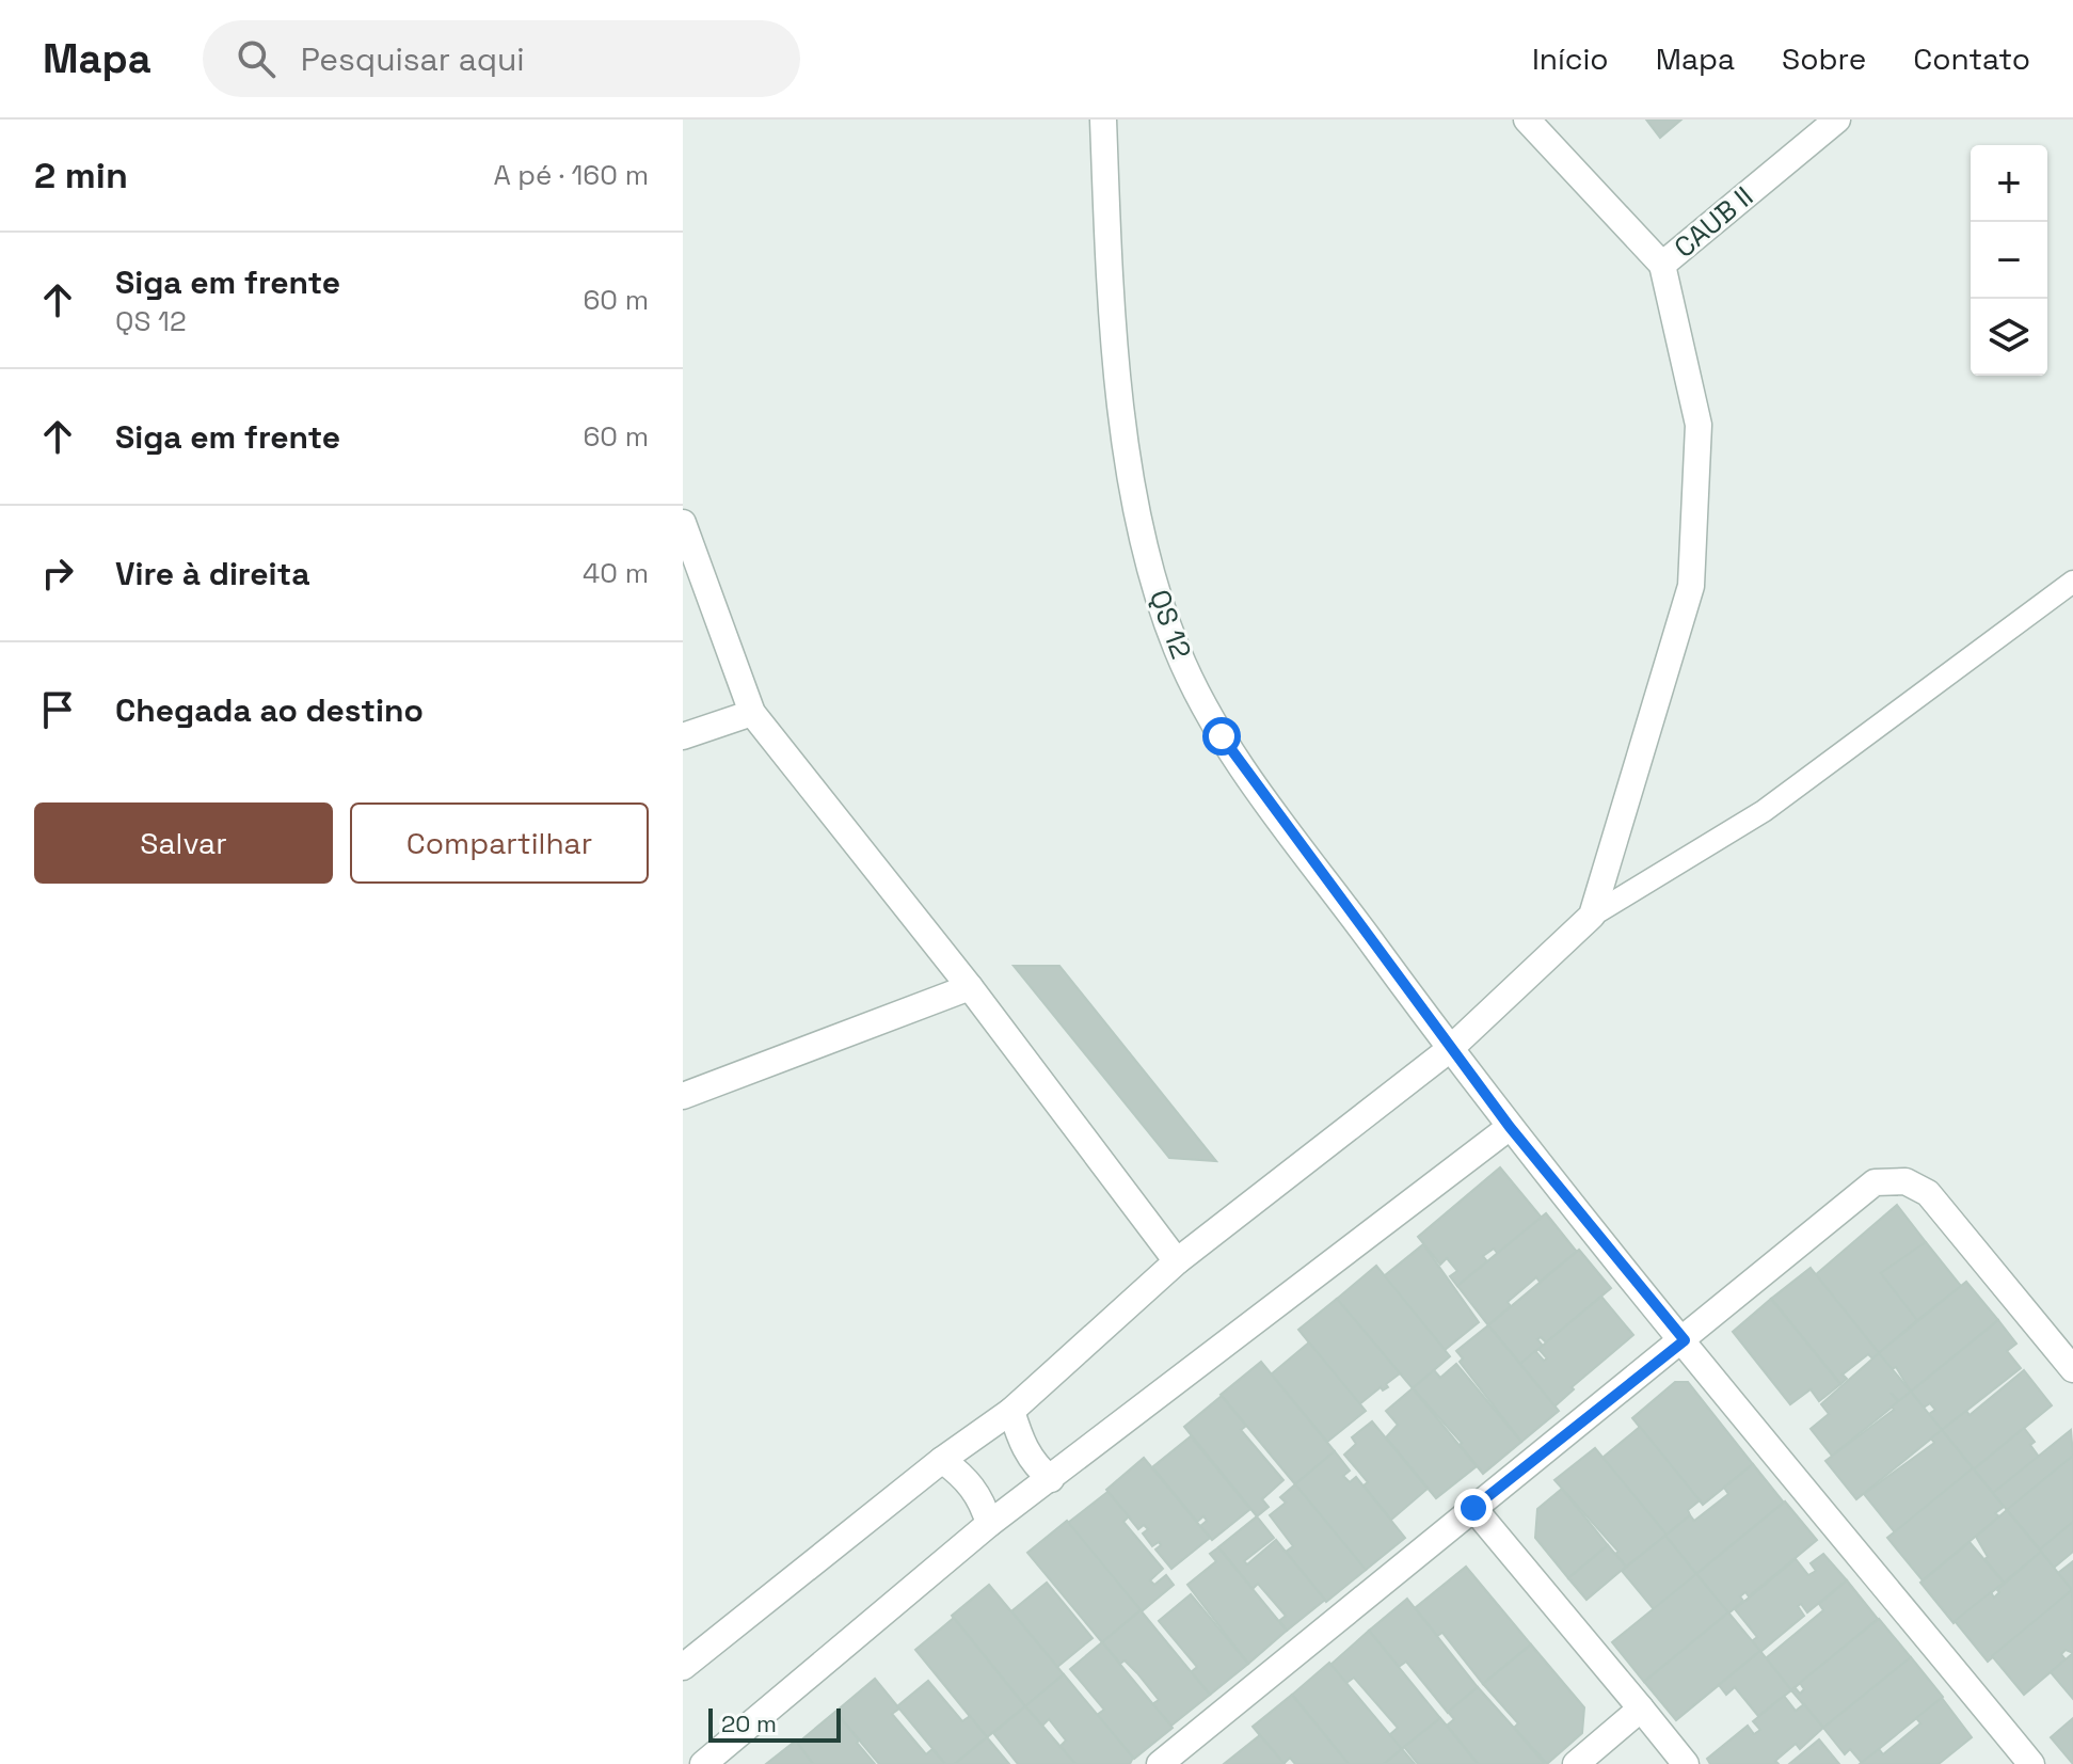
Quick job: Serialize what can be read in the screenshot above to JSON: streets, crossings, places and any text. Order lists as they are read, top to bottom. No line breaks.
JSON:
{"streets":{"street":["CAUB II","QS 12"]},"scale_bar":"20 m","page":{"header":"Mapa","search":"Pesquisar aqui","nav":["Início","Mapa","Sobre","Contato"],"heading":["2 min","A pé · 160 m"],"map_buttons":["+","−"],"list":[["Siga em frente","QS 12","60 m"],["Siga em frente","60 m"],["Vire à direita","40 m"],"Chegada ao destino"],"buttons":["Salvar","Compartilhar"],"scale":"20 m"}}
